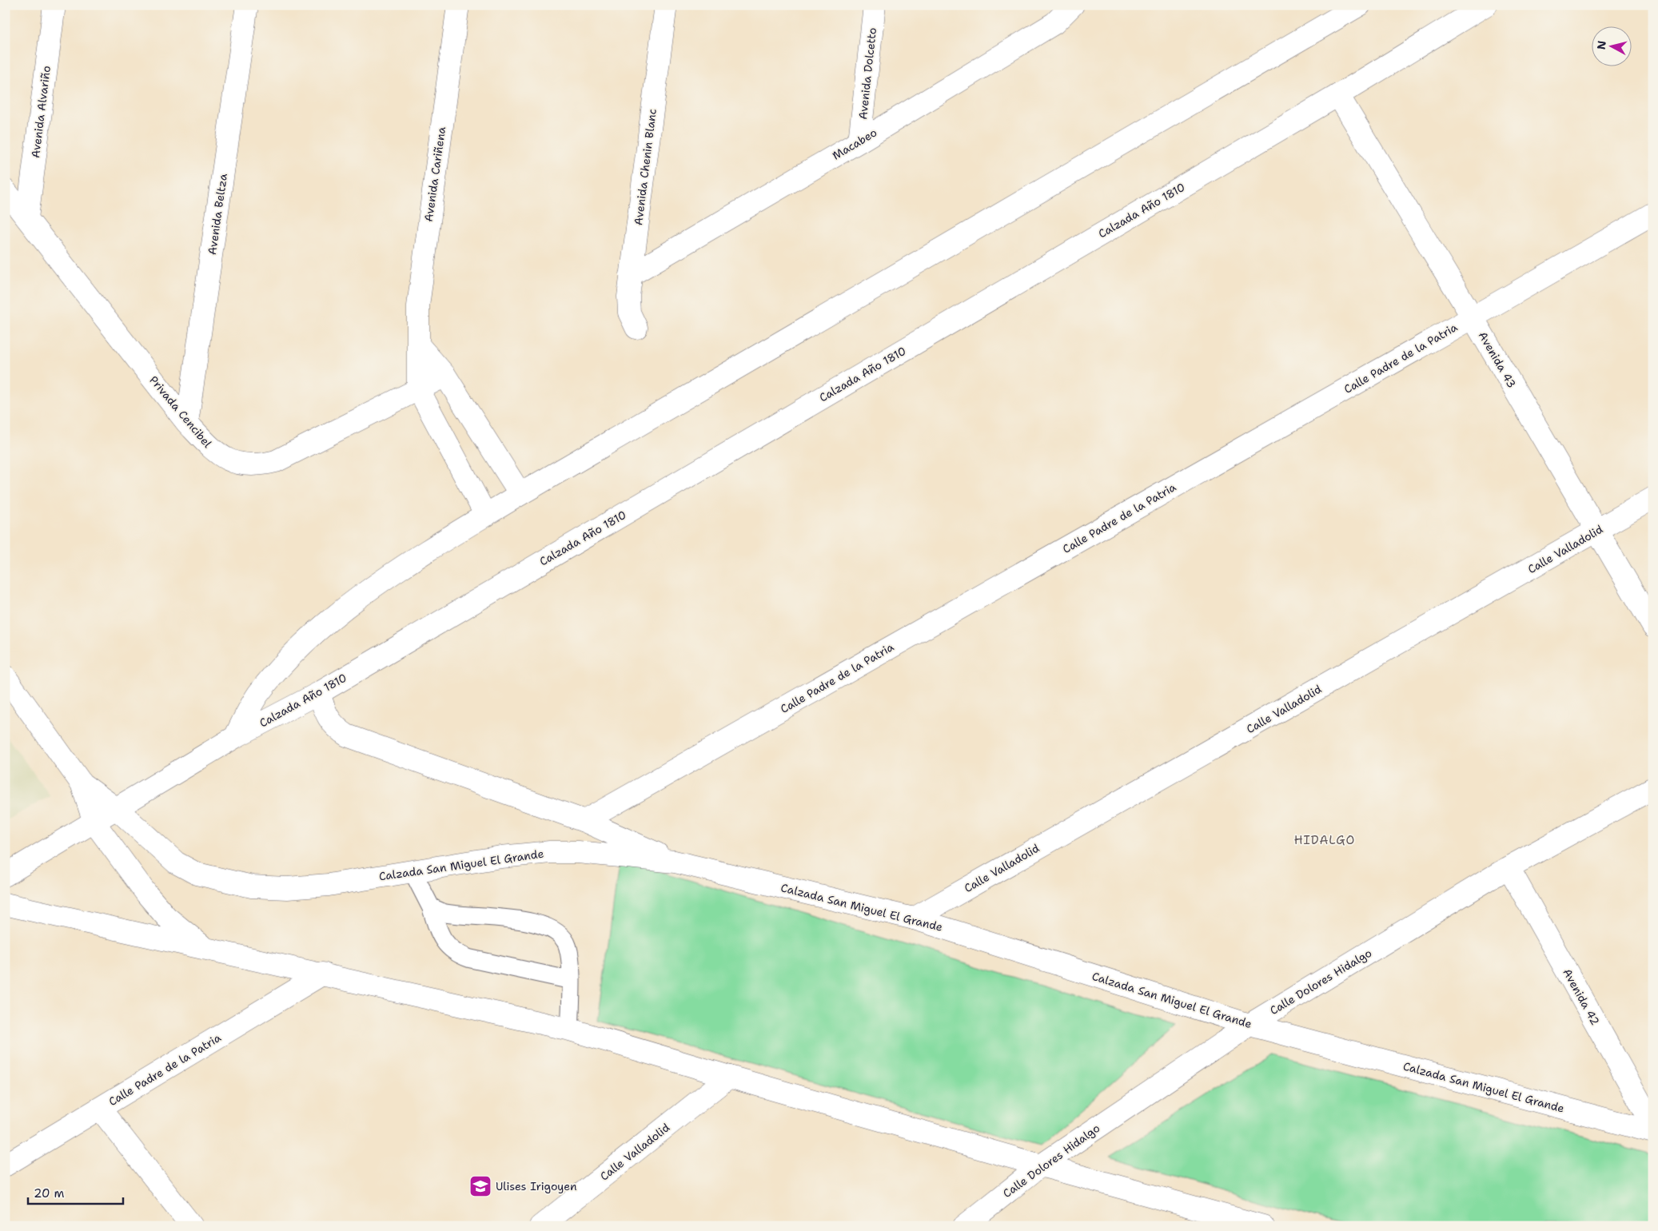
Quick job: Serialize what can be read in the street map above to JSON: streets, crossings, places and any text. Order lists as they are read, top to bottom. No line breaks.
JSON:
{"streets":{"street":["Avenida Dolcetto","Avenida Alvariño","Macabeo","Avenida Chenin Blanc","Avenida Cariñena","Calzada Año 1810","Avenida Beltza","Calle Padre de la Patria","Avenida 43","Privada Cencibel","Calle Valladolid","Calzada San Miguel El Grande","Calle Dolores Hidalgo","Avenida 42"]},"crossings":[["Avenida Dolcetto","Macabeo"],["Avenida Alvariño","Privada Cencibel"],["Macabeo","Avenida Chenin Blanc"],["Avenida Cariñena","Calzada Año 1810"],["Avenida Cariñena","Privada Cencibel"],["Calzada Año 1810","Avenida 43"],["Calzada Año 1810","Calzada San Miguel El Grande"],["Avenida Beltza","Privada Cencibel"],["Calle Padre de la Patria","Avenida 43"],["Calle Padre de la Patria","Calzada San Miguel El Grande"],["Avenida 43","Calle Valladolid"],["Calle Valladolid","Calzada San Miguel El Grande"],["Calzada San Miguel El Grande","Calle Dolores Hidalgo"],["Calle Dolores Hidalgo","Avenida 42"]],"districts":["HIDALGO"],"places":{"school or university":["Ulises Irigoyen"]},"scale_bar":"20 m","north":"left"}
